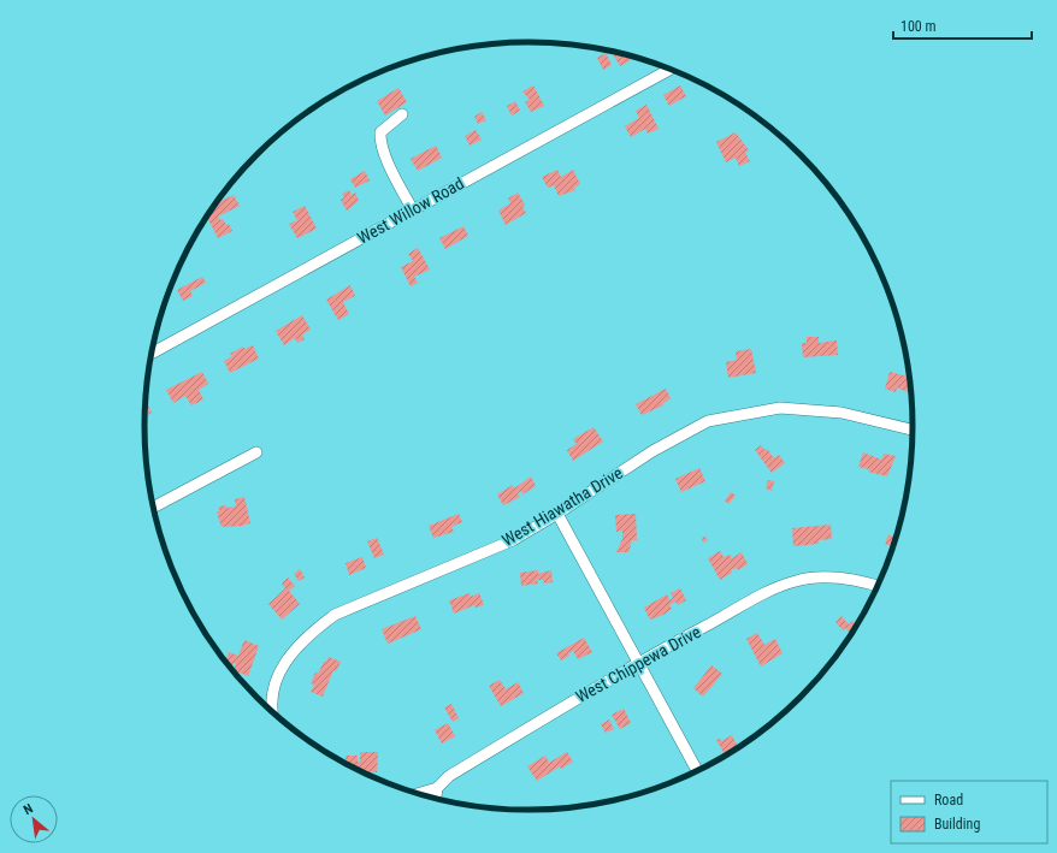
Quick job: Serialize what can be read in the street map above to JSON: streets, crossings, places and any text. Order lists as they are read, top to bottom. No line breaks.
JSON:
{"streets":{"street":["West Willow Road","West Hiawatha Drive","West Chippewa Drive"]},"legend":["Road","Building"],"scale_bar":"100 m","north":"top left"}
